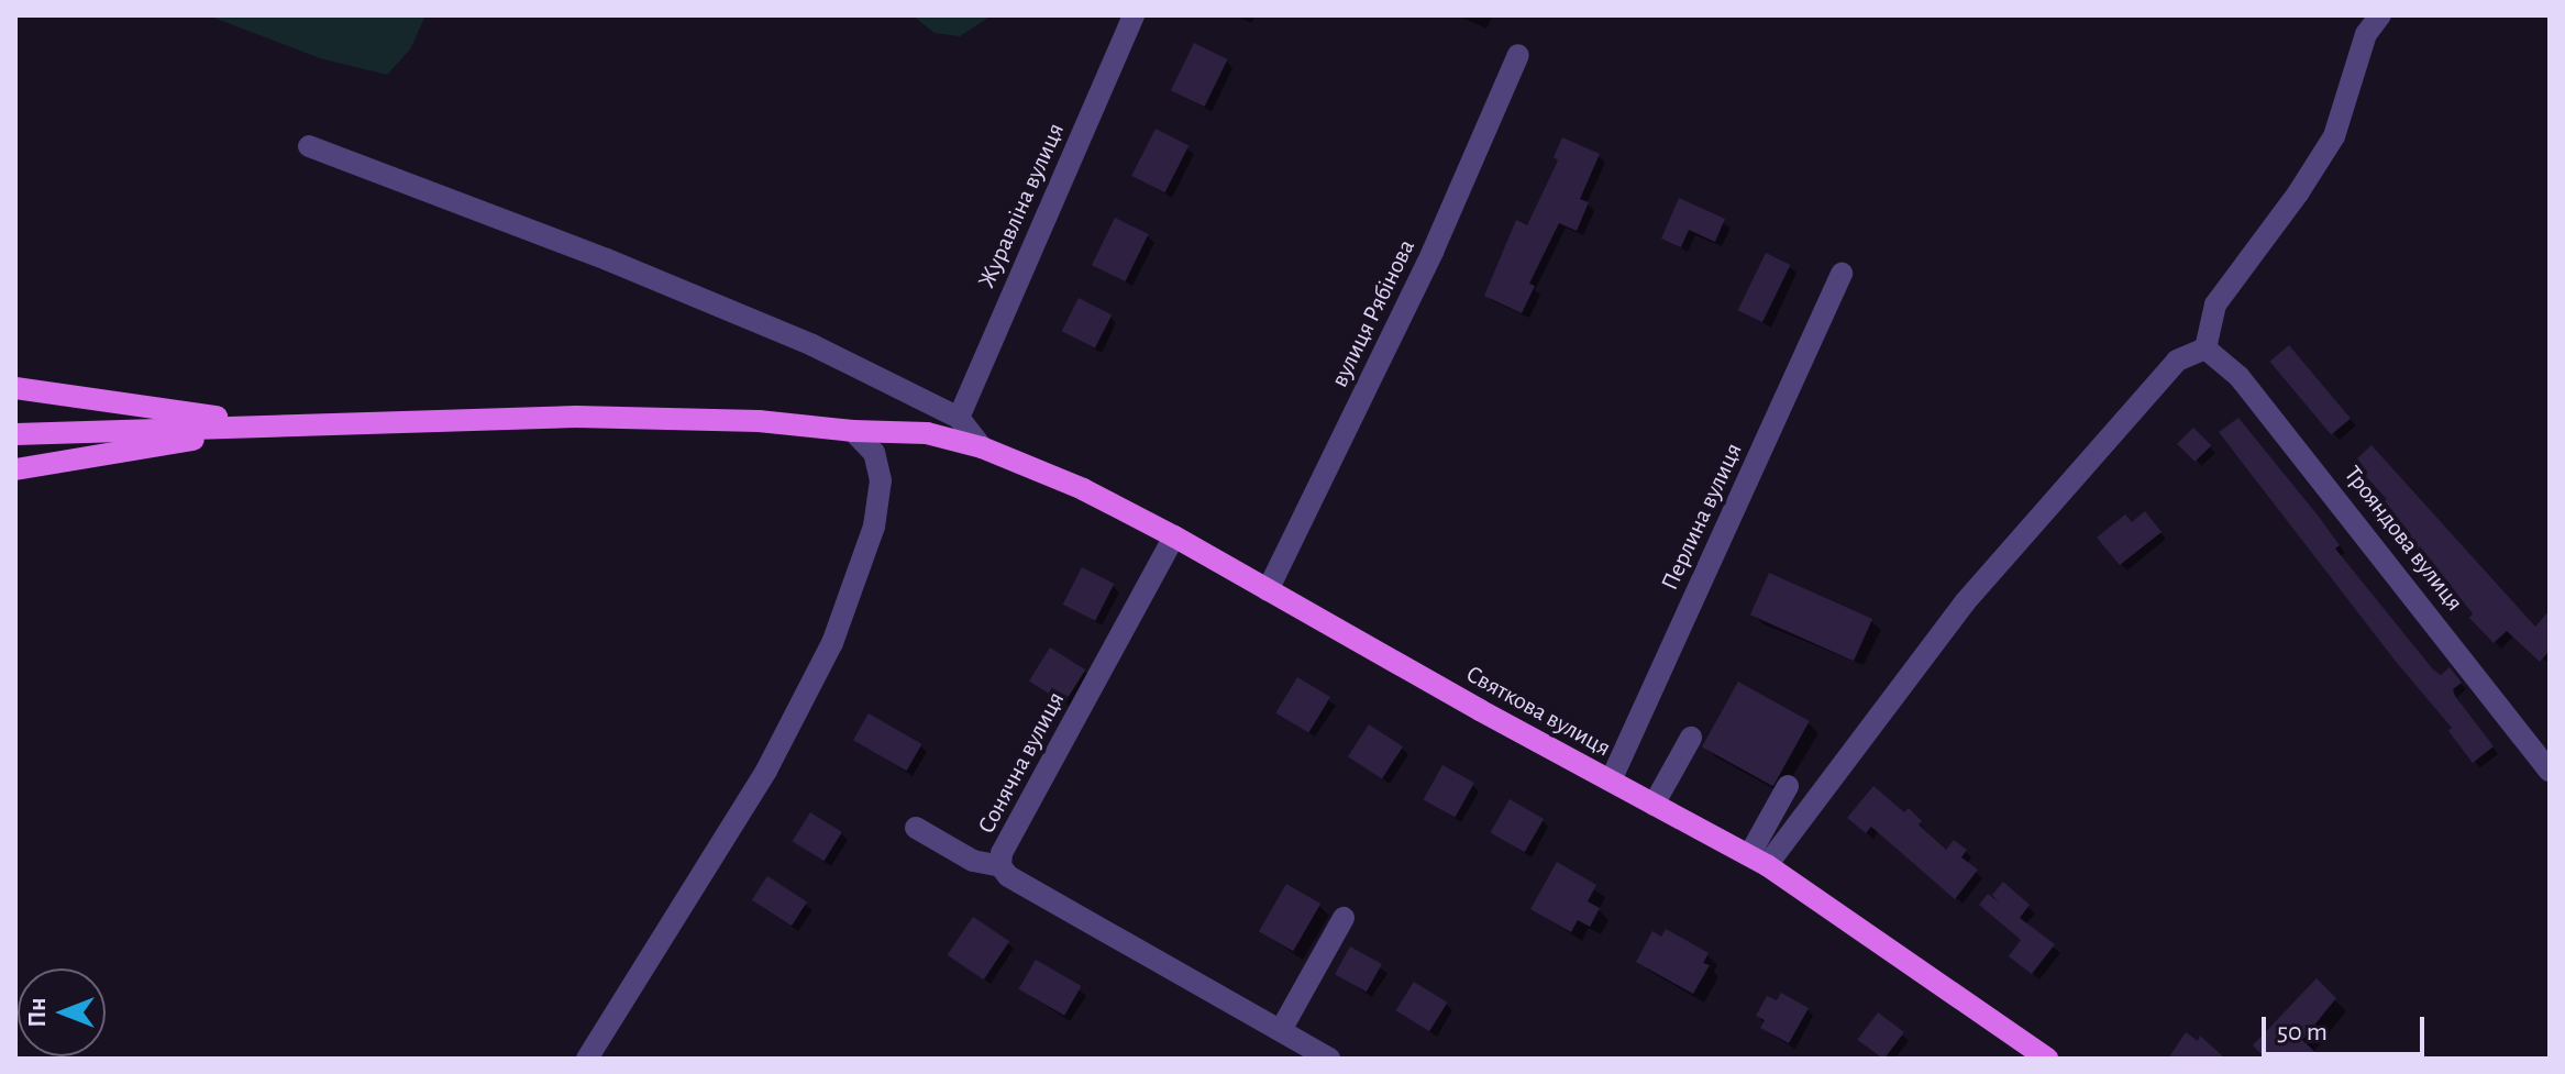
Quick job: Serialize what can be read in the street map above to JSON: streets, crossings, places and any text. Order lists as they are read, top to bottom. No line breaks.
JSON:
{"streets":{"main road":["Святкова вулиця"],"street":["Журавліна вулиця","вулиця Рябінова","Перлина вулиця","Трояндова вулиця","Сонячна вулиця"]},"crossings":[["вулиця Рябінова","Святкова вулиця"],["Перлина вулиця","Святкова вулиця"],["Святкова вулиця","Сонячна вулиця"]],"scale_bar":"50 m","north":"left"}
